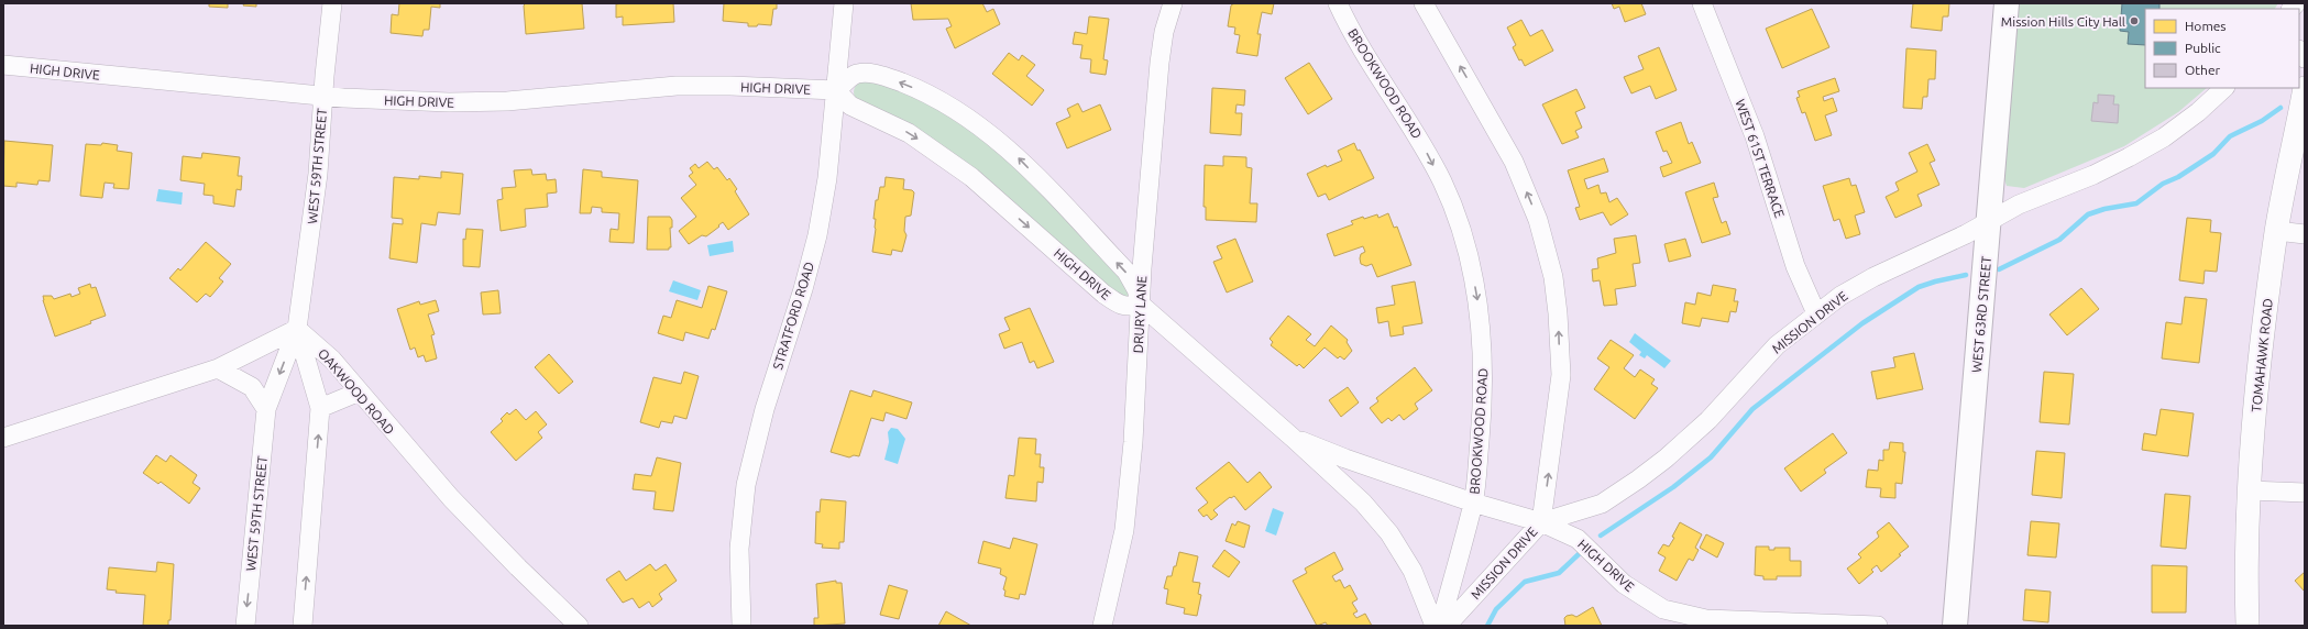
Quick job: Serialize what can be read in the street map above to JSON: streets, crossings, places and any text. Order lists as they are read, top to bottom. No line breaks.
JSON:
{"streets":{"main road":["WEST 63RD STREET"],"street":["HIGH DRIVE","BROOKWOOD ROAD","WEST 61ST TERRACE","WEST 59TH STREET","DRURY LANE","STRATFORD ROAD","MISSION DRIVE","TOMAHAWK ROAD","OAKWOOD ROAD"]},"crossings":[["HIGH DRIVE","BROOKWOOD ROAD"],["HIGH DRIVE","WEST 59TH STREET"],["HIGH DRIVE","DRURY LANE"],["HIGH DRIVE","STRATFORD ROAD"],["HIGH DRIVE","MISSION DRIVE"],["WEST 61ST TERRACE","MISSION DRIVE"],["WEST 59TH STREET","OAKWOOD ROAD"],["WEST 63RD STREET","MISSION DRIVE"]],"places":["Mission Hills City Hall"],"legend":["Homes","Public","Other"]}
